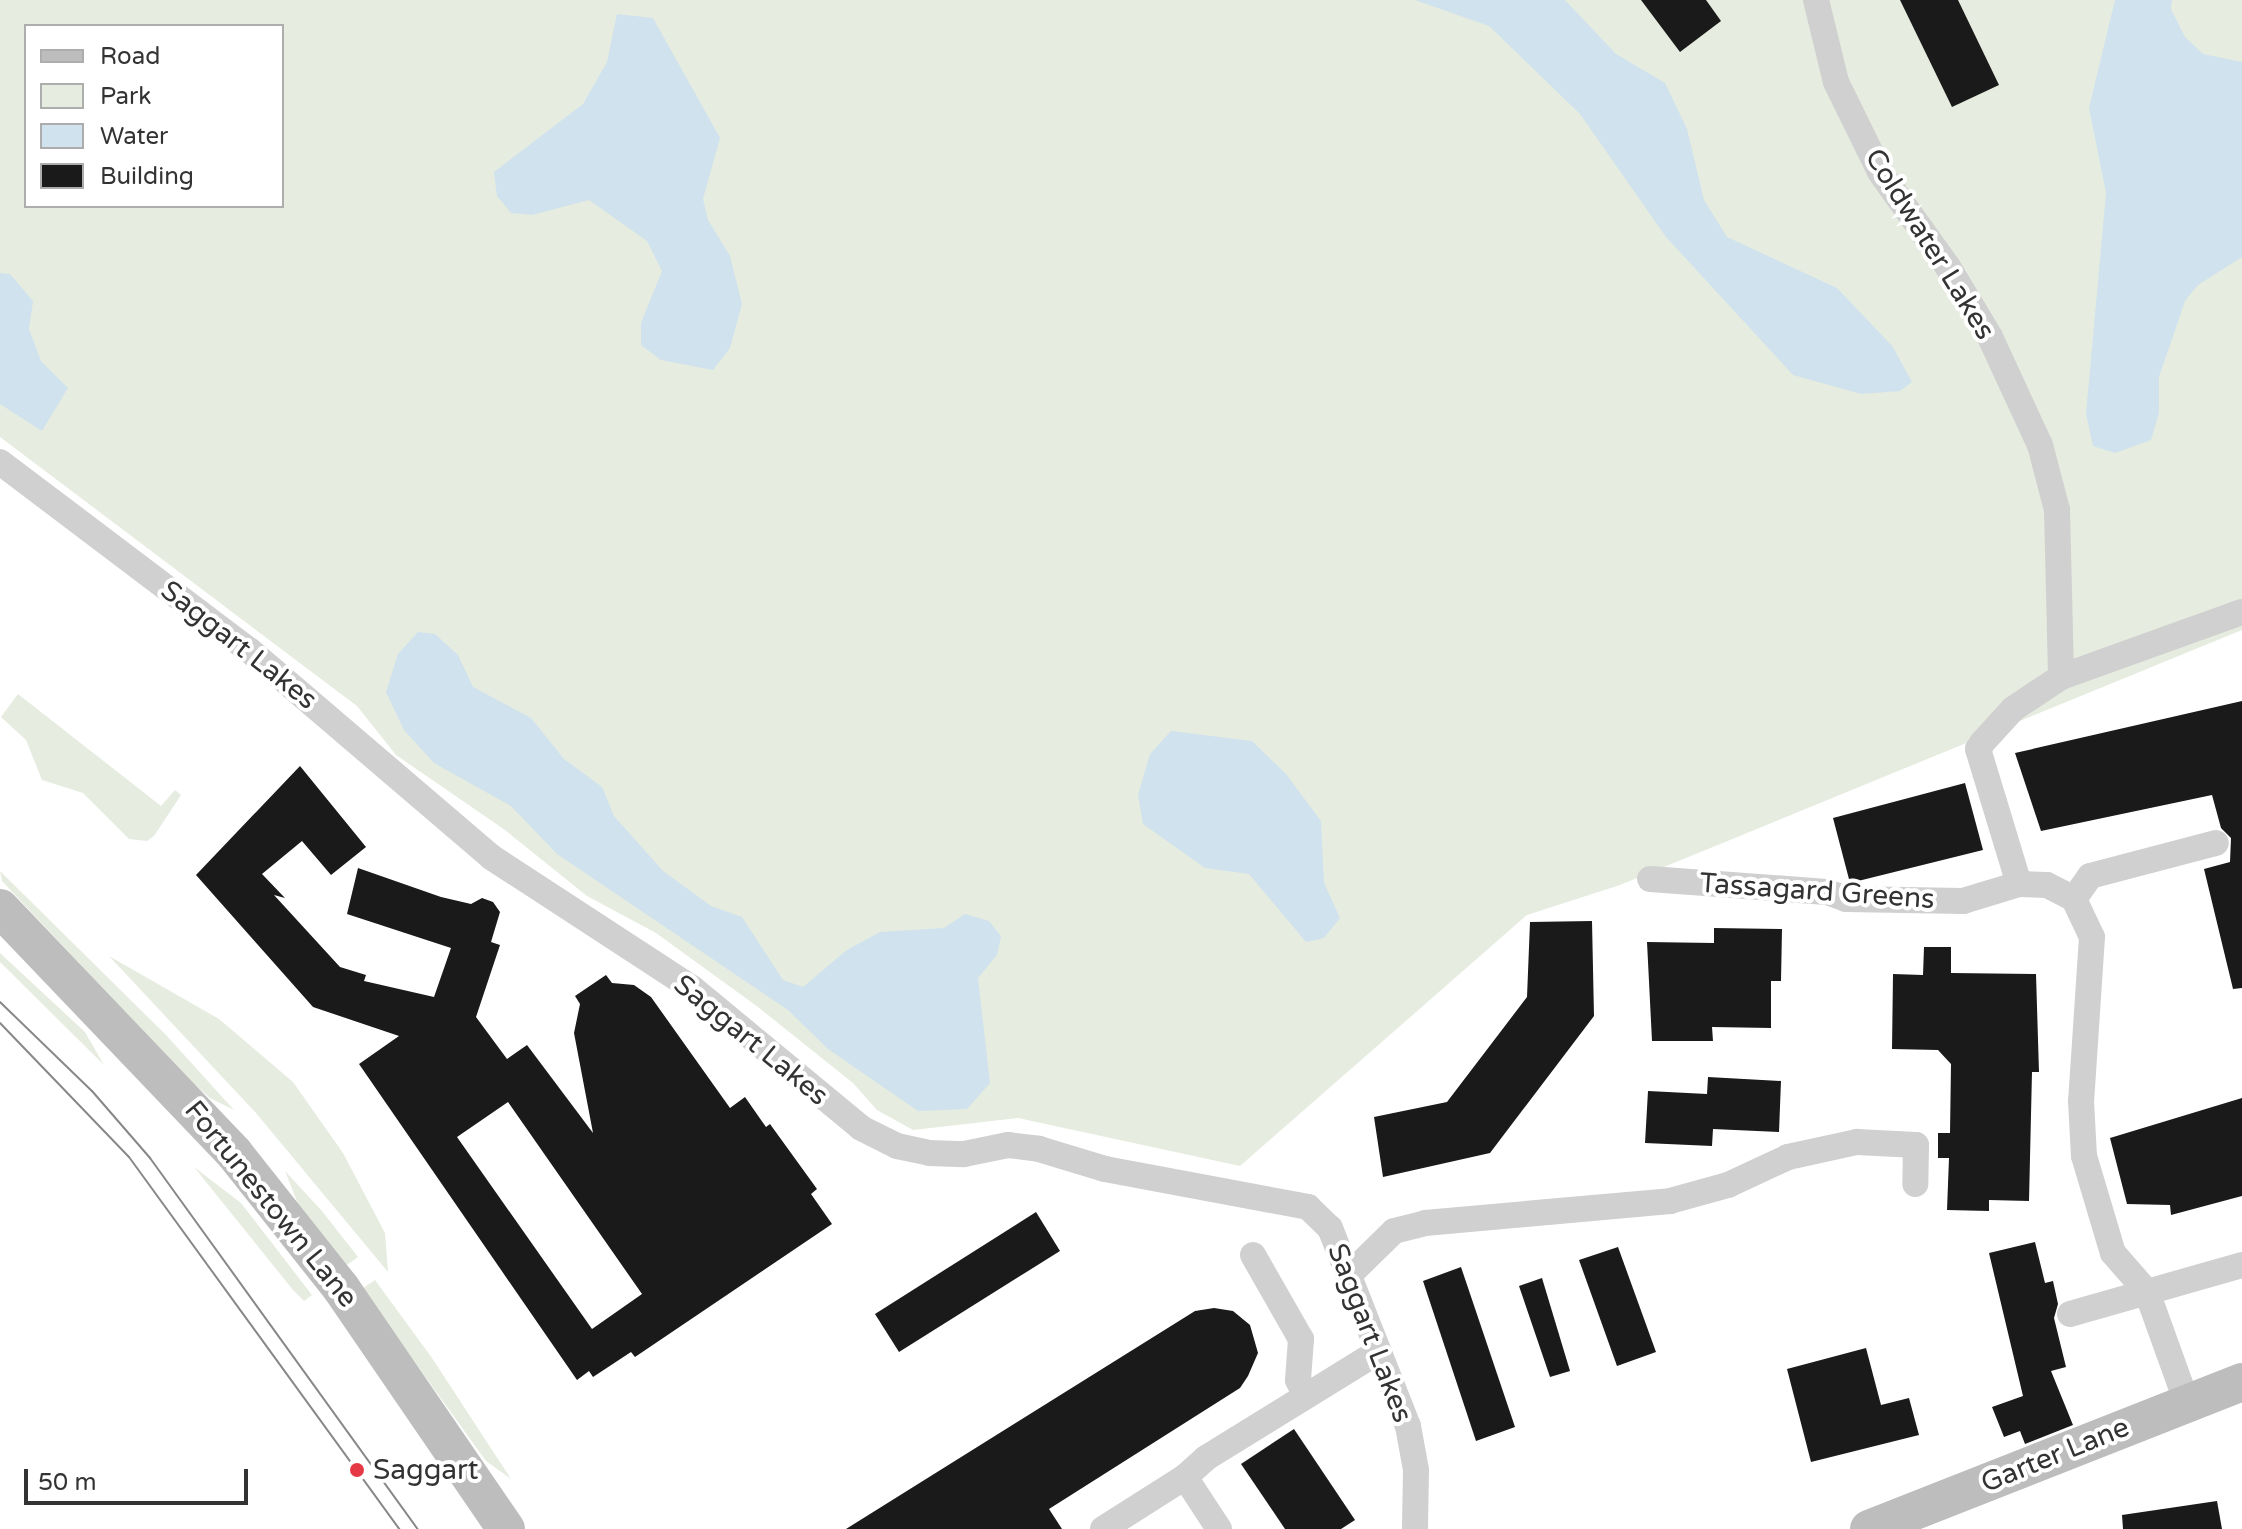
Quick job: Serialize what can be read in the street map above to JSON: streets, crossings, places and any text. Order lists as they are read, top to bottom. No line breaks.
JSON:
{"streets":{"street":["Coldwater Lakes","Saggart Lakes","Tassagard Greens","Fortunestown Lane","Garter Lane"]},"places":["Saggart"],"legend":["Road","Park","Water","Building"],"scale_bar":"50 m"}
